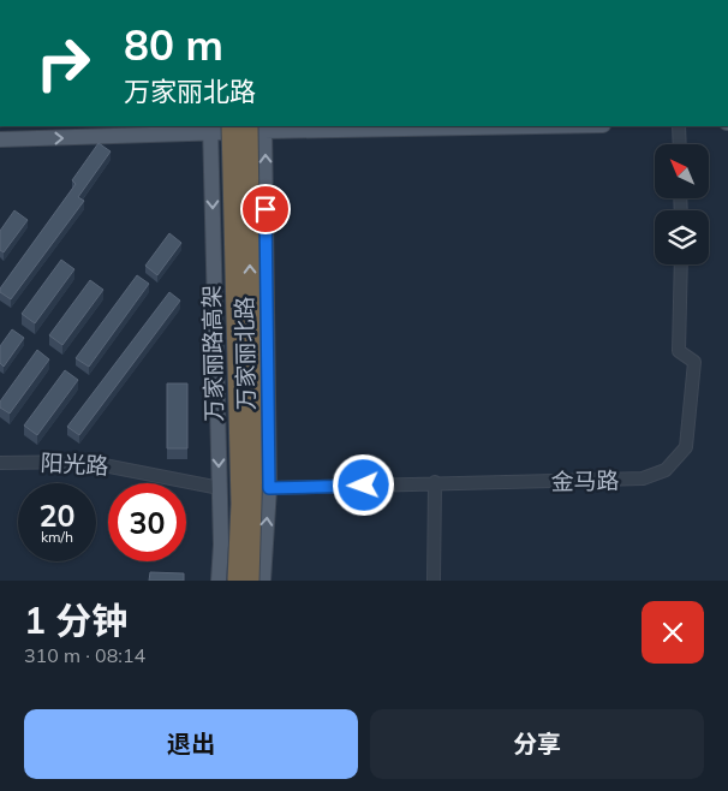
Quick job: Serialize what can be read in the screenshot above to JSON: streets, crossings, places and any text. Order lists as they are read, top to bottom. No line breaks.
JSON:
{"streets":{"highway":["万家丽路高架"],"main road":["万家丽北路"],"street":["阳光路","金马路"]},"crossings":[["万家丽路高架","万家丽北路"],["万家丽北路","阳光路"],["万家丽北路","金马路"]],"north":"top left","page":{"turn":["80 m","万家丽北路"],"speed":"20 km/h","limit":"30","heading":["1 分钟","310 m · 08:14"],"buttons":["退出","分享"]}}
